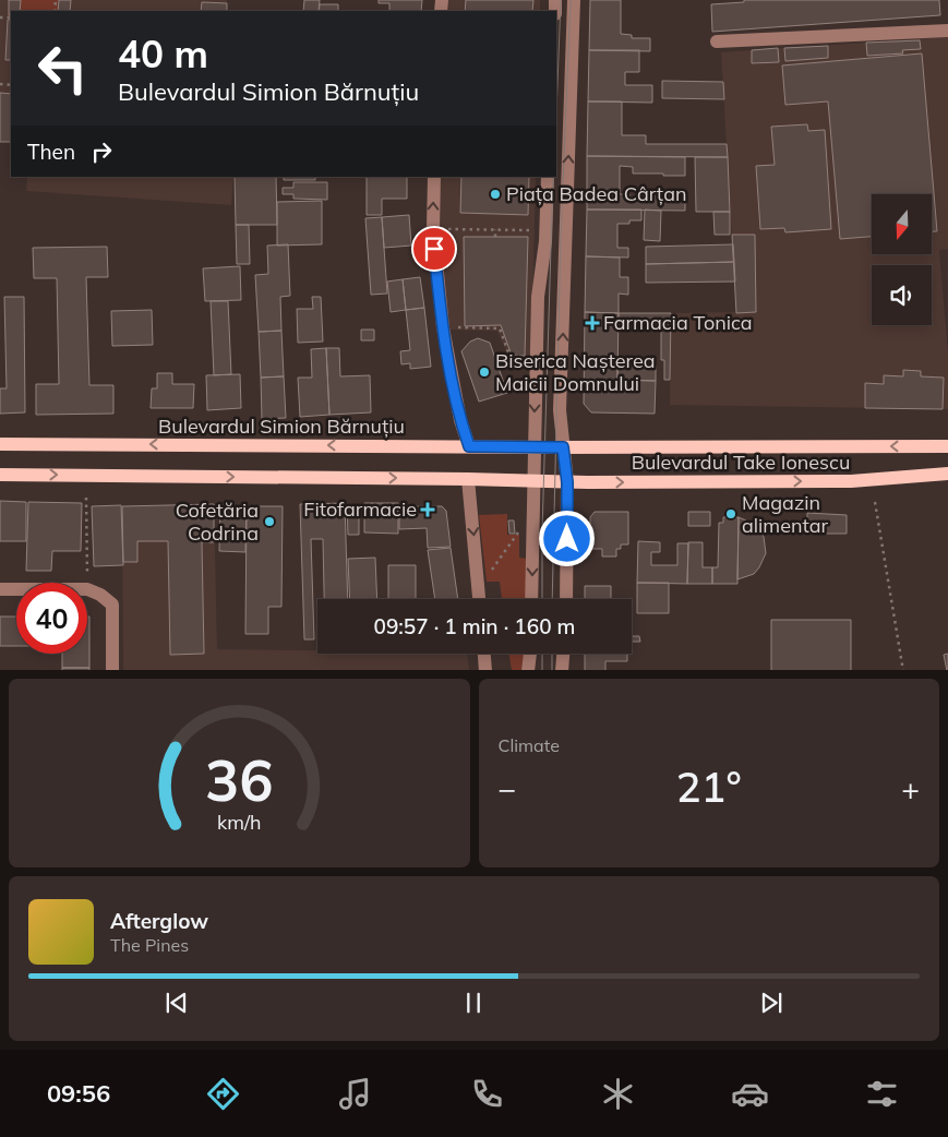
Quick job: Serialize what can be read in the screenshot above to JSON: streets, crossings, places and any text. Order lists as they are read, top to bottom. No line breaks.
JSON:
{"streets":{"main road":["Bulevardul Simion Bărnuțiu","Bulevardul Take Ionescu"]},"crossings":[["Bulevardul Simion Bărnuțiu","Bulevardul Take Ionescu"]],"places":{"other":["Piața Badea Cârțan","Biserica Nașterea Maicii Domnului","Magazin alimentar","Cofetăria Codrina"],"health":["Farmacia Tonica","Fitofarmacie"]},"north":"bottom","page":{"turn":["40 m","Bulevardul Simion Bărnuțiu"],"then":"Then","limit":"40","trip":"09:57 · 1 min · 160 m","tile":"Climate","heat":["−","21°","+"],"song":["Afterglow","The Pines"],"tabs":"09:56","gauge":["36","km/h"]}}
